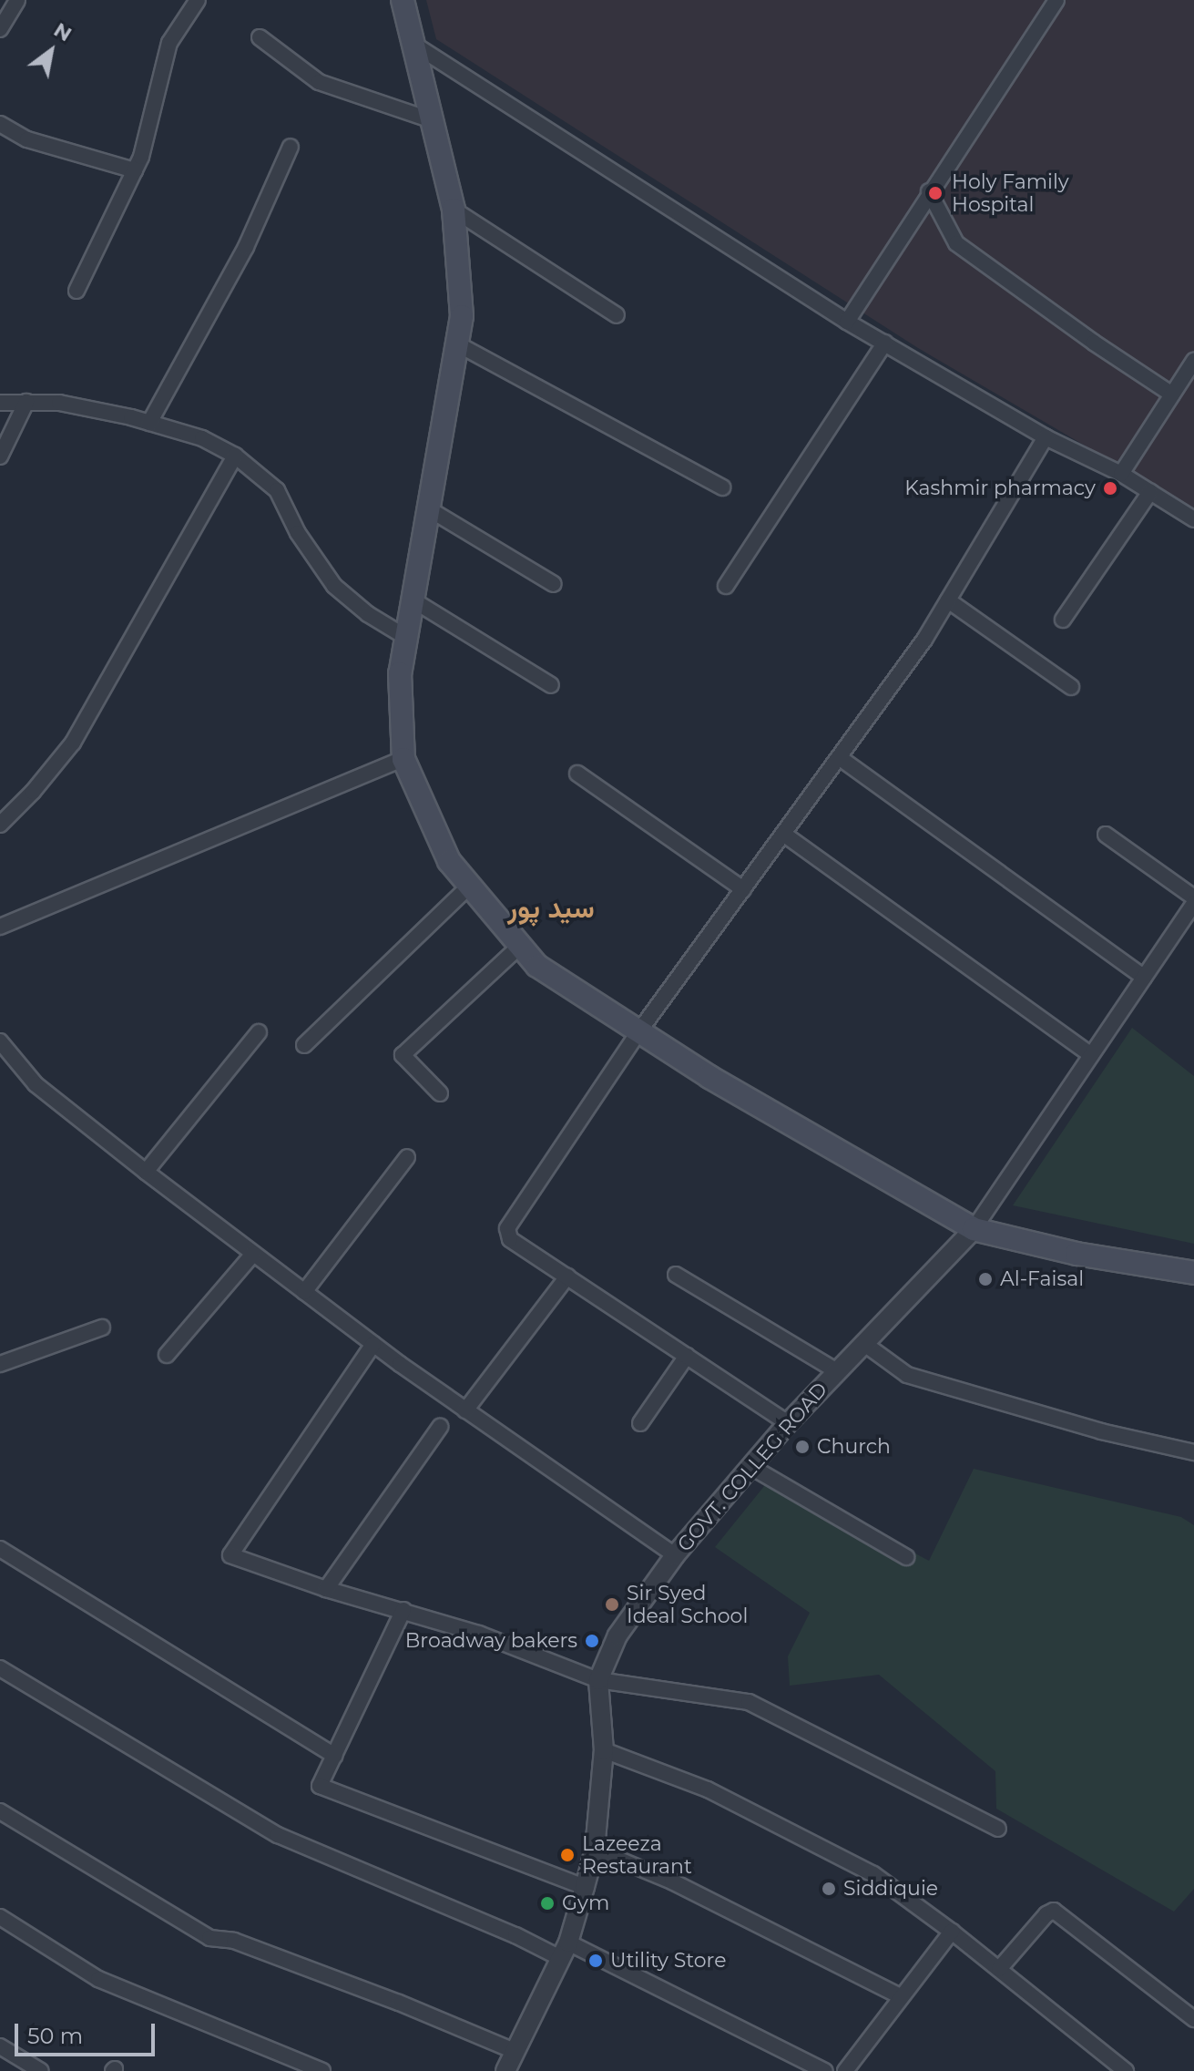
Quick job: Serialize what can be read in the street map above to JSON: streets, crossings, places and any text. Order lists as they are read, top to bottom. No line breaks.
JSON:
{"streets":{"street":["GOVT. COLLEG ROAD"]},"districts":["سید پور"],"places":["Holy Family Hospital","Kashmir pharmacy","Al-Faisal","Church","Sir Syed Ideal School","Broadway bakers","Lazeeza Restaurant","Siddiquie","Gym","Utility Store"],"scale_bar":"50 m","north":"top right"}
